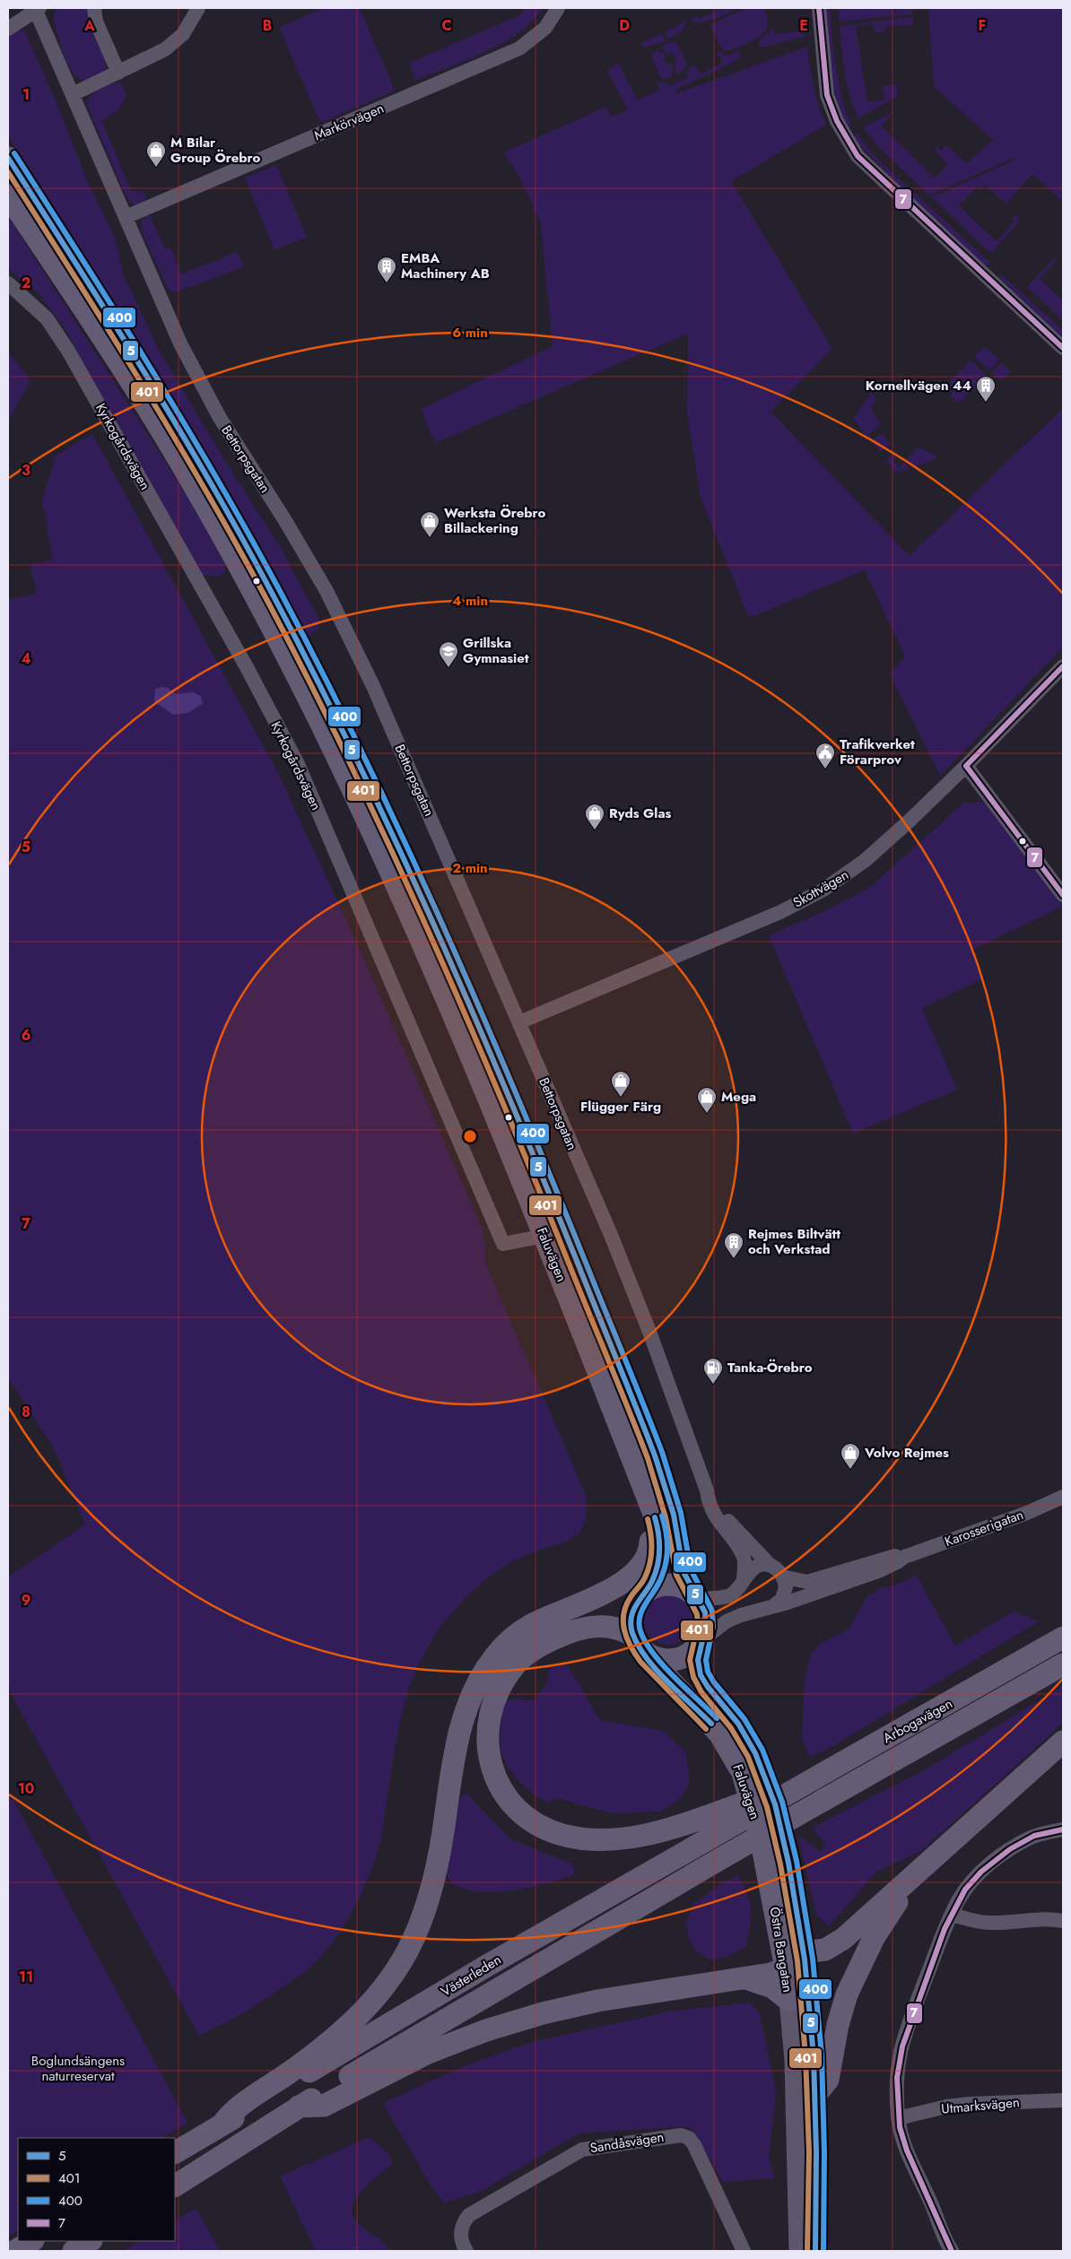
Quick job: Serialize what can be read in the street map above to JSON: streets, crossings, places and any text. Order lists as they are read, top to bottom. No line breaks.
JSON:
{"streets":{"highway":["Faluvägen","Arbogavägen","Östra Bangatan","Västerleden"],"street":["Markörvägen","Kyrkogårdsvägen","Bettorpsgatan","Skottvägen","Karosserigatan","Utmarksvägen","Sandåsvägen"]},"crossings":[["Markörvägen","Bettorpsgatan"],["Kyrkogårdsvägen","Faluvägen"],["Bettorpsgatan","Skottvägen"],["Faluvägen","Karosserigatan"],["Faluvägen","Arbogavägen"],["Faluvägen","Östra Bangatan"],["Faluvägen","Västerleden"],["Arbogavägen","Östra Bangatan"],["Arbogavägen","Västerleden"],["Östra Bangatan","Västerleden"]],"parks":["Boglundsängens naturreservat"],"places":{"shop":["M Bilar Group Örebro","Werksta Örebro Billackering","Ryds Glas","Flügger Färg","Mega","Volvo Rejmes"],"building":["EMBA Machinery AB","Kornellvägen 44","Rejmes Biltvätt och Verkstad"],"school or university":["Grillska Gymnasiet"],"public building":["Trafikverket Förarprov"],"fuel station":["Tanka-Örebro"]},"lines":["transit line 7","transit line 400","transit line 5","transit line 401"],"legend":["5","401","400","7"],"grid":{"columns":["A","B","C","D","E","F"],"rows":["1","2","3","4","5","6","7","8","9","10","11"]},"rings":["6 min","4 min","2 min"]}
